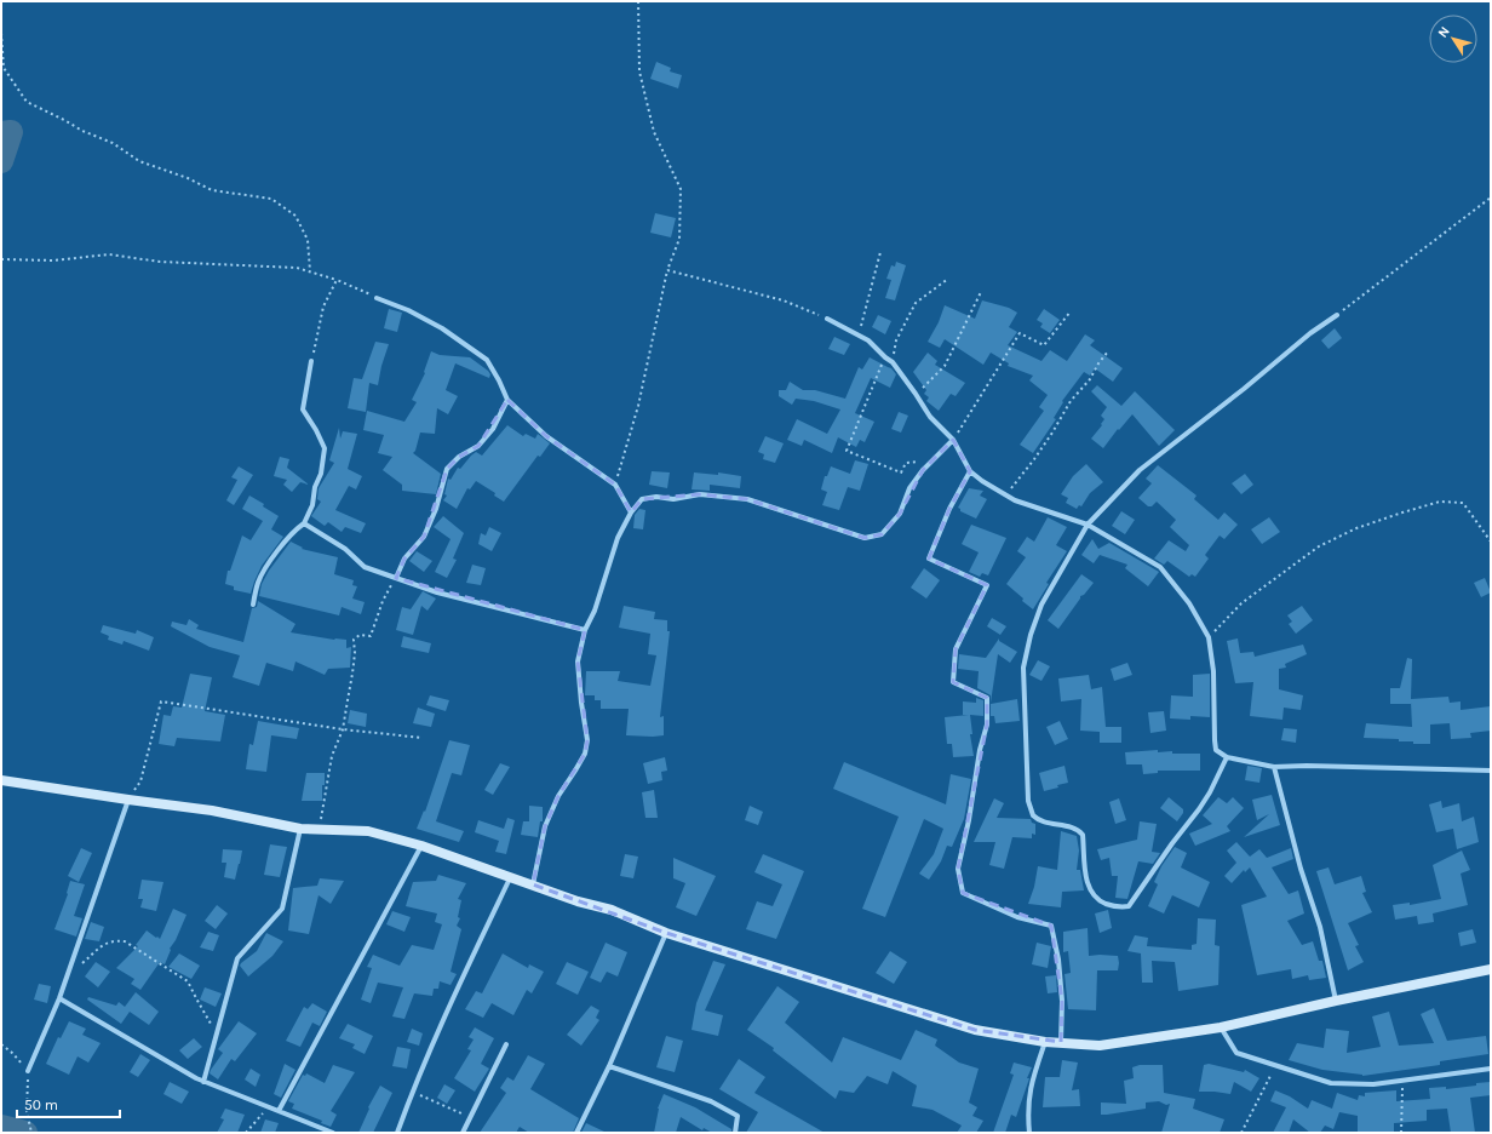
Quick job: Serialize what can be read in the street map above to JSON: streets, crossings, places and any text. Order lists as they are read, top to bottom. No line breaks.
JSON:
{"scale_bar":"50 m","north":"top left"}
